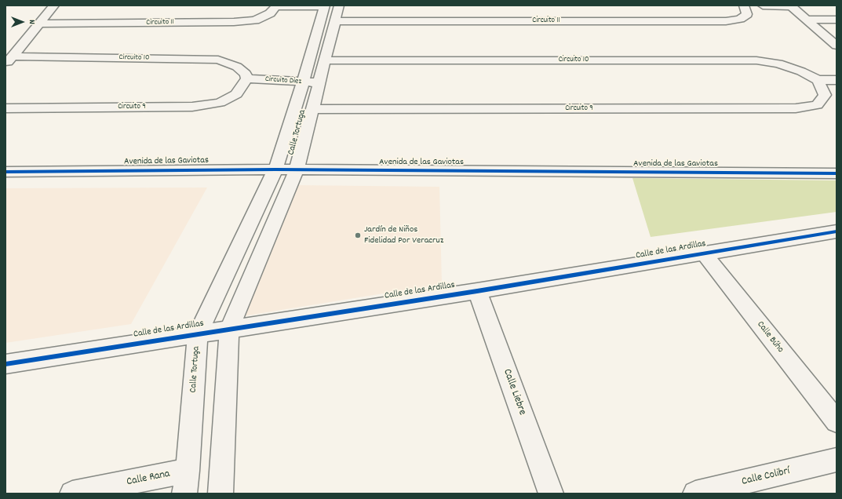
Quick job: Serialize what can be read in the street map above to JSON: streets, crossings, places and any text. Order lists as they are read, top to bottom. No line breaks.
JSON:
{"streets":{"street":["Circuito 11","Circuito 10","Circuito Diez","Circuito 9","Calle Tortuga","Avenida de las Gaviotas","Calle de las Ardillas","Calle Búho","Calle Liebre","Calle Colibrí","Calle Rana"]},"crossings":[["Circuito 11","Calle Tortuga"],["Circuito 10","Circuito Diez"],["Circuito 10","Circuito 9"],["Circuito 10","Calle Tortuga"],["Circuito Diez","Circuito 9"],["Circuito Diez","Calle Tortuga"],["Circuito 9","Calle Tortuga"],["Calle Tortuga","Avenida de las Gaviotas"],["Calle Tortuga","Calle de las Ardillas"],["Calle Tortuga","Calle Rana"],["Calle de las Ardillas","Calle Búho"],["Calle de las Ardillas","Calle Liebre"]],"places":["Jardín de Niños Fidelidad Por Veracruz"],"north":"right"}
